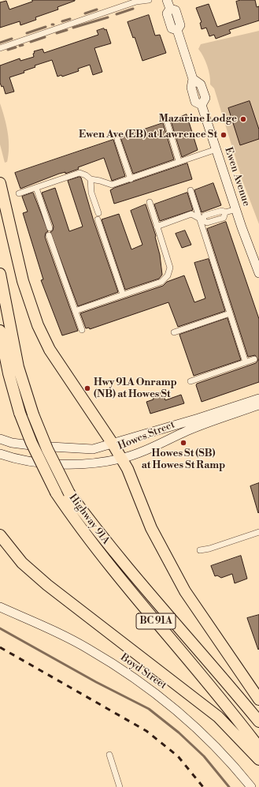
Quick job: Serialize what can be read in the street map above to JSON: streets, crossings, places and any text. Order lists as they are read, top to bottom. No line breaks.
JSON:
{"streets":{"highway":["Highway 91A","BC 91A"],"street":["Ewen Avenue","Howes Street","Boyd Street"]},"places":["Mazarine Lodge","Ewen Ave (EB) at Lawrence St","Hwy 91A Onramp (NB) at Howes St","Howes St (SB) at Howes St Ramp"]}
